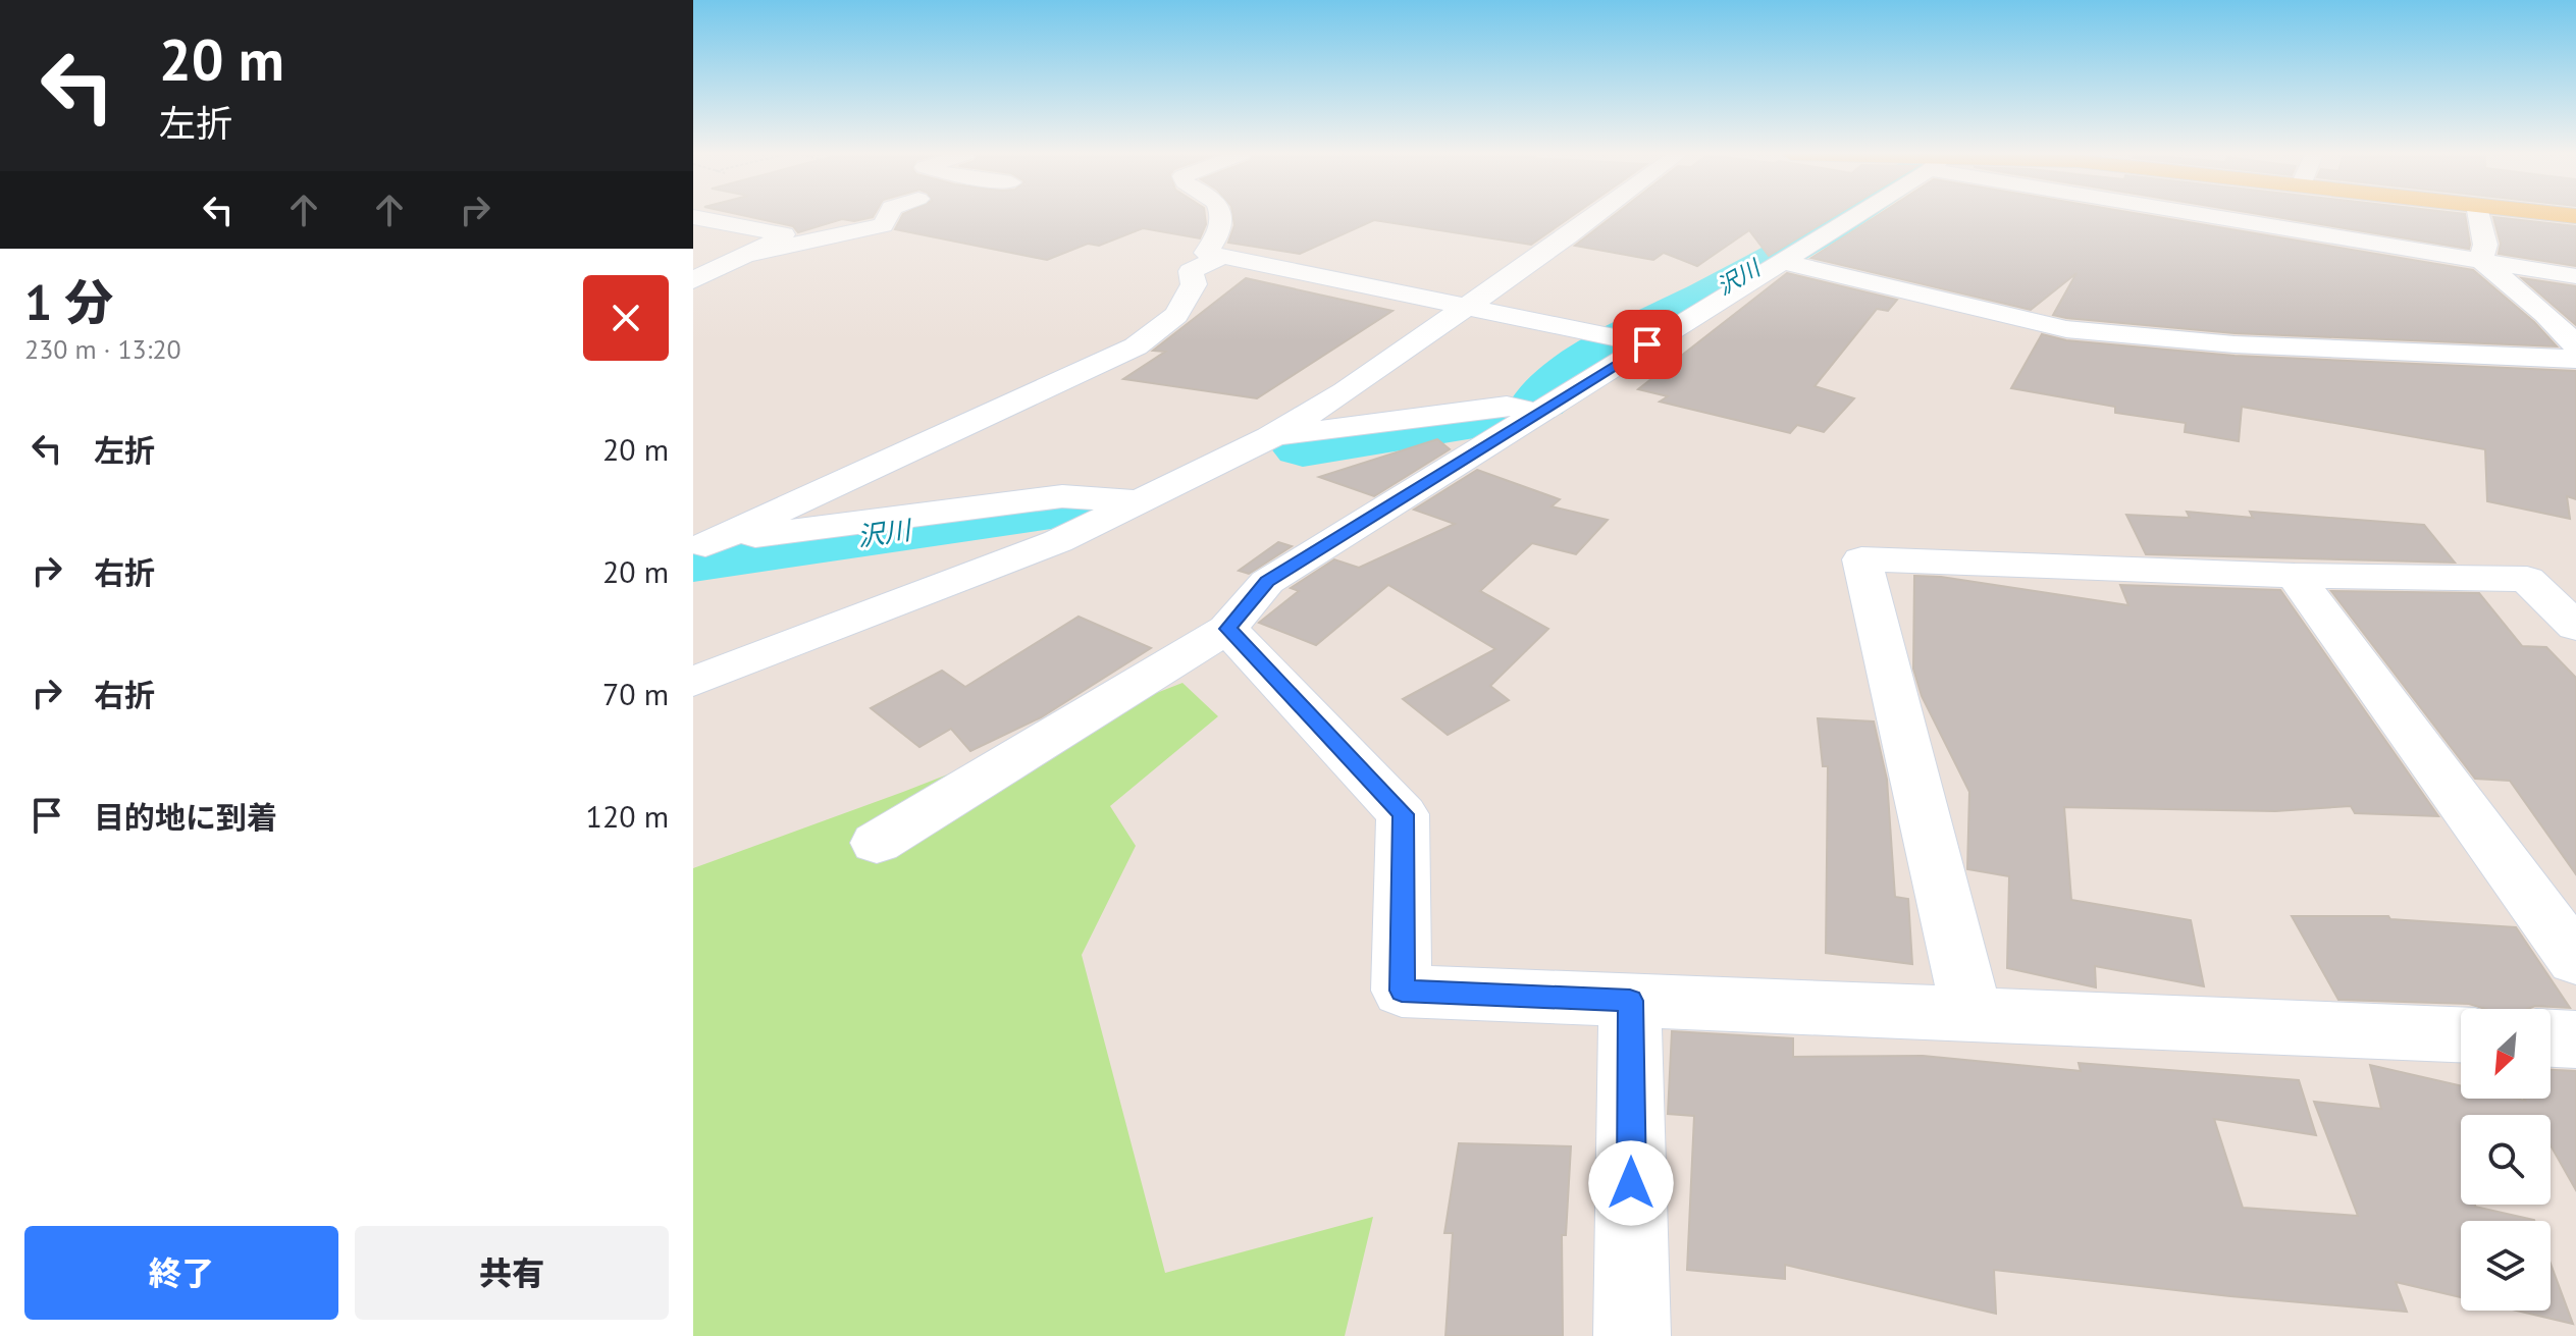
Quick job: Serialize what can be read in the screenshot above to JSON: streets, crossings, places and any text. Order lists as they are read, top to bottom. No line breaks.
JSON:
{"water":["沢川"],"north":"bottom left","page":{"turn":["20 m","左折"],"heading":["1 分","230 m · 13:20"],"list":[{"name":"左折","value":"20 m"},{"name":"右折","value":"20 m"},{"name":"右折","value":"70 m"},{"name":"目的地に到着","value":"120 m"}],"buttons":["終了","共有"]}}
